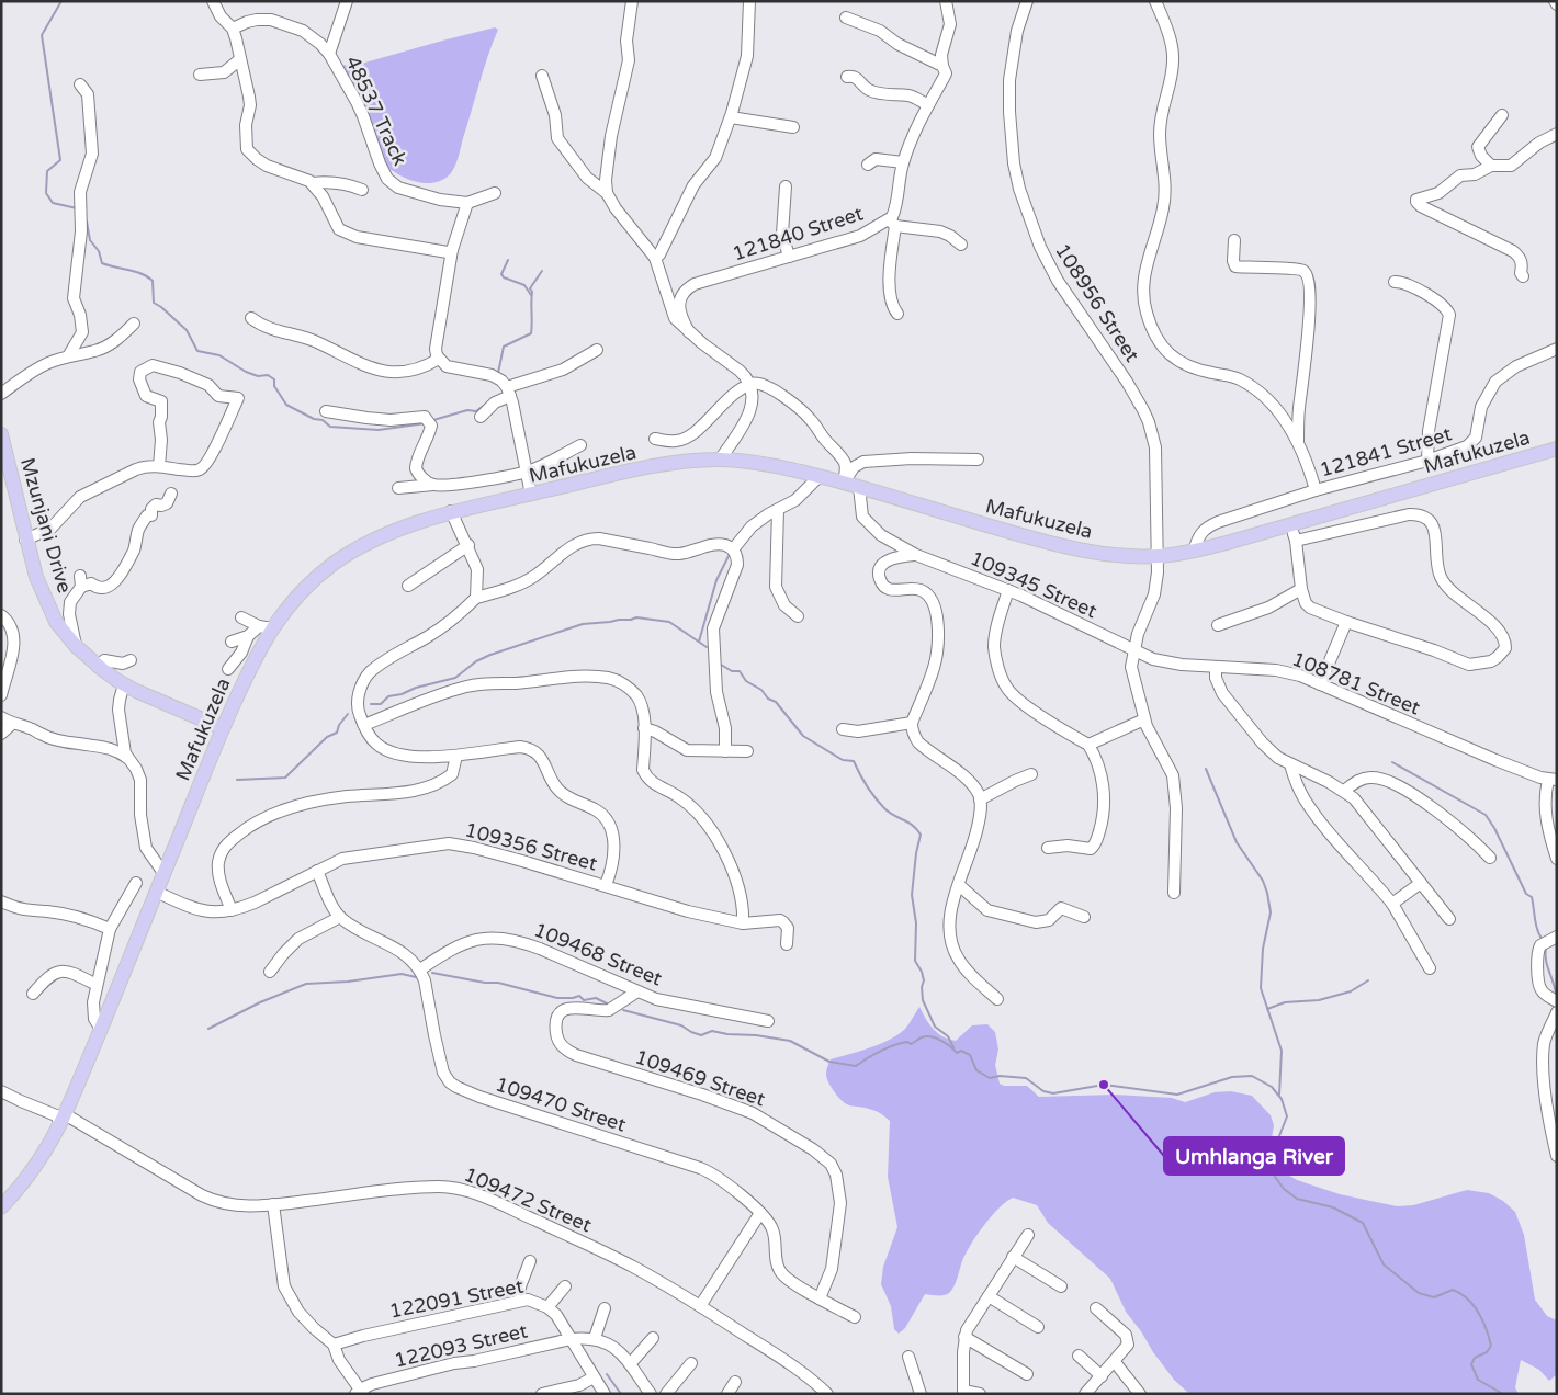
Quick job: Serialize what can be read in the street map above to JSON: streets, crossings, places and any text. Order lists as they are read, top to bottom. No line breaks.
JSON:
{"streets":{"main road":["Mafukuzela","Mzunjani Drive"],"street":["48537 Track","121840 Street","108956 Street","121841 Street","109345 Street","108781 Street","109356 Street","109468 Street","109469 Street","109470 Street","109472 Street","122091 Street","122093 Street"]},"crossings":[["108956 Street","Mafukuzela"],["108956 Street","109345 Street"],["108956 Street","108781 Street"],["121841 Street","Mafukuzela"],["Mafukuzela","Mzunjani Drive"],["Mafukuzela","109345 Street"],["Mafukuzela","109356 Street"],["Mafukuzela","109472 Street"],["109345 Street","108781 Street"],["109468 Street","109469 Street"],["109468 Street","109470 Street"],["109469 Street","109470 Street"],["122091 Street","122093 Street"]],"places":["Umhlanga River"]}
